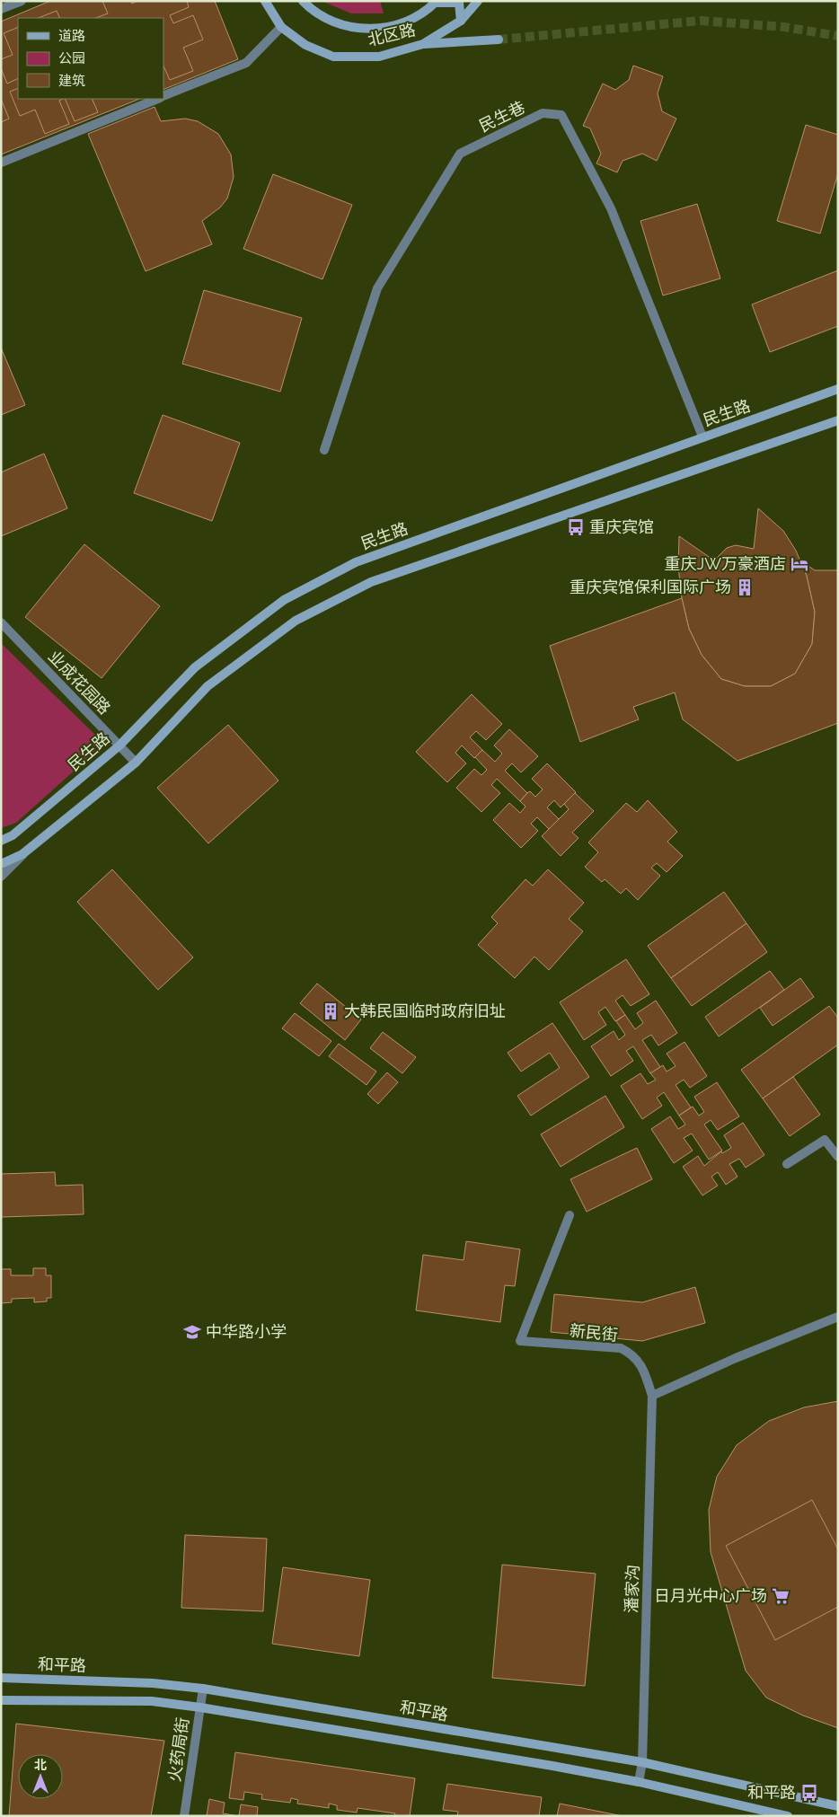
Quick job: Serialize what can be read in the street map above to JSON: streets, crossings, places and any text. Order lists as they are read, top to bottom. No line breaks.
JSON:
{"streets":{"main road":["北区路","民生路","和平路"],"street":["民生巷","业成花园路","新民街","潘家沟","火药局街"]},"crossings":[["民生巷","民生路"],["民生路","业成花园路"],["新民街","潘家沟"],["潘家沟","和平路"],["和平路","火药局街"]],"places":{"bus stop":["重庆宾馆","和平路"],"hotel":["重庆JW万豪酒店"],"building":["重庆宾馆保利国际广场","大韩民国临时政府旧址"],"school or university":["中华路小学"],"supermarket":["日月光中心广场"]},"legend":["道路","公园","建筑"],"north":"top"}
